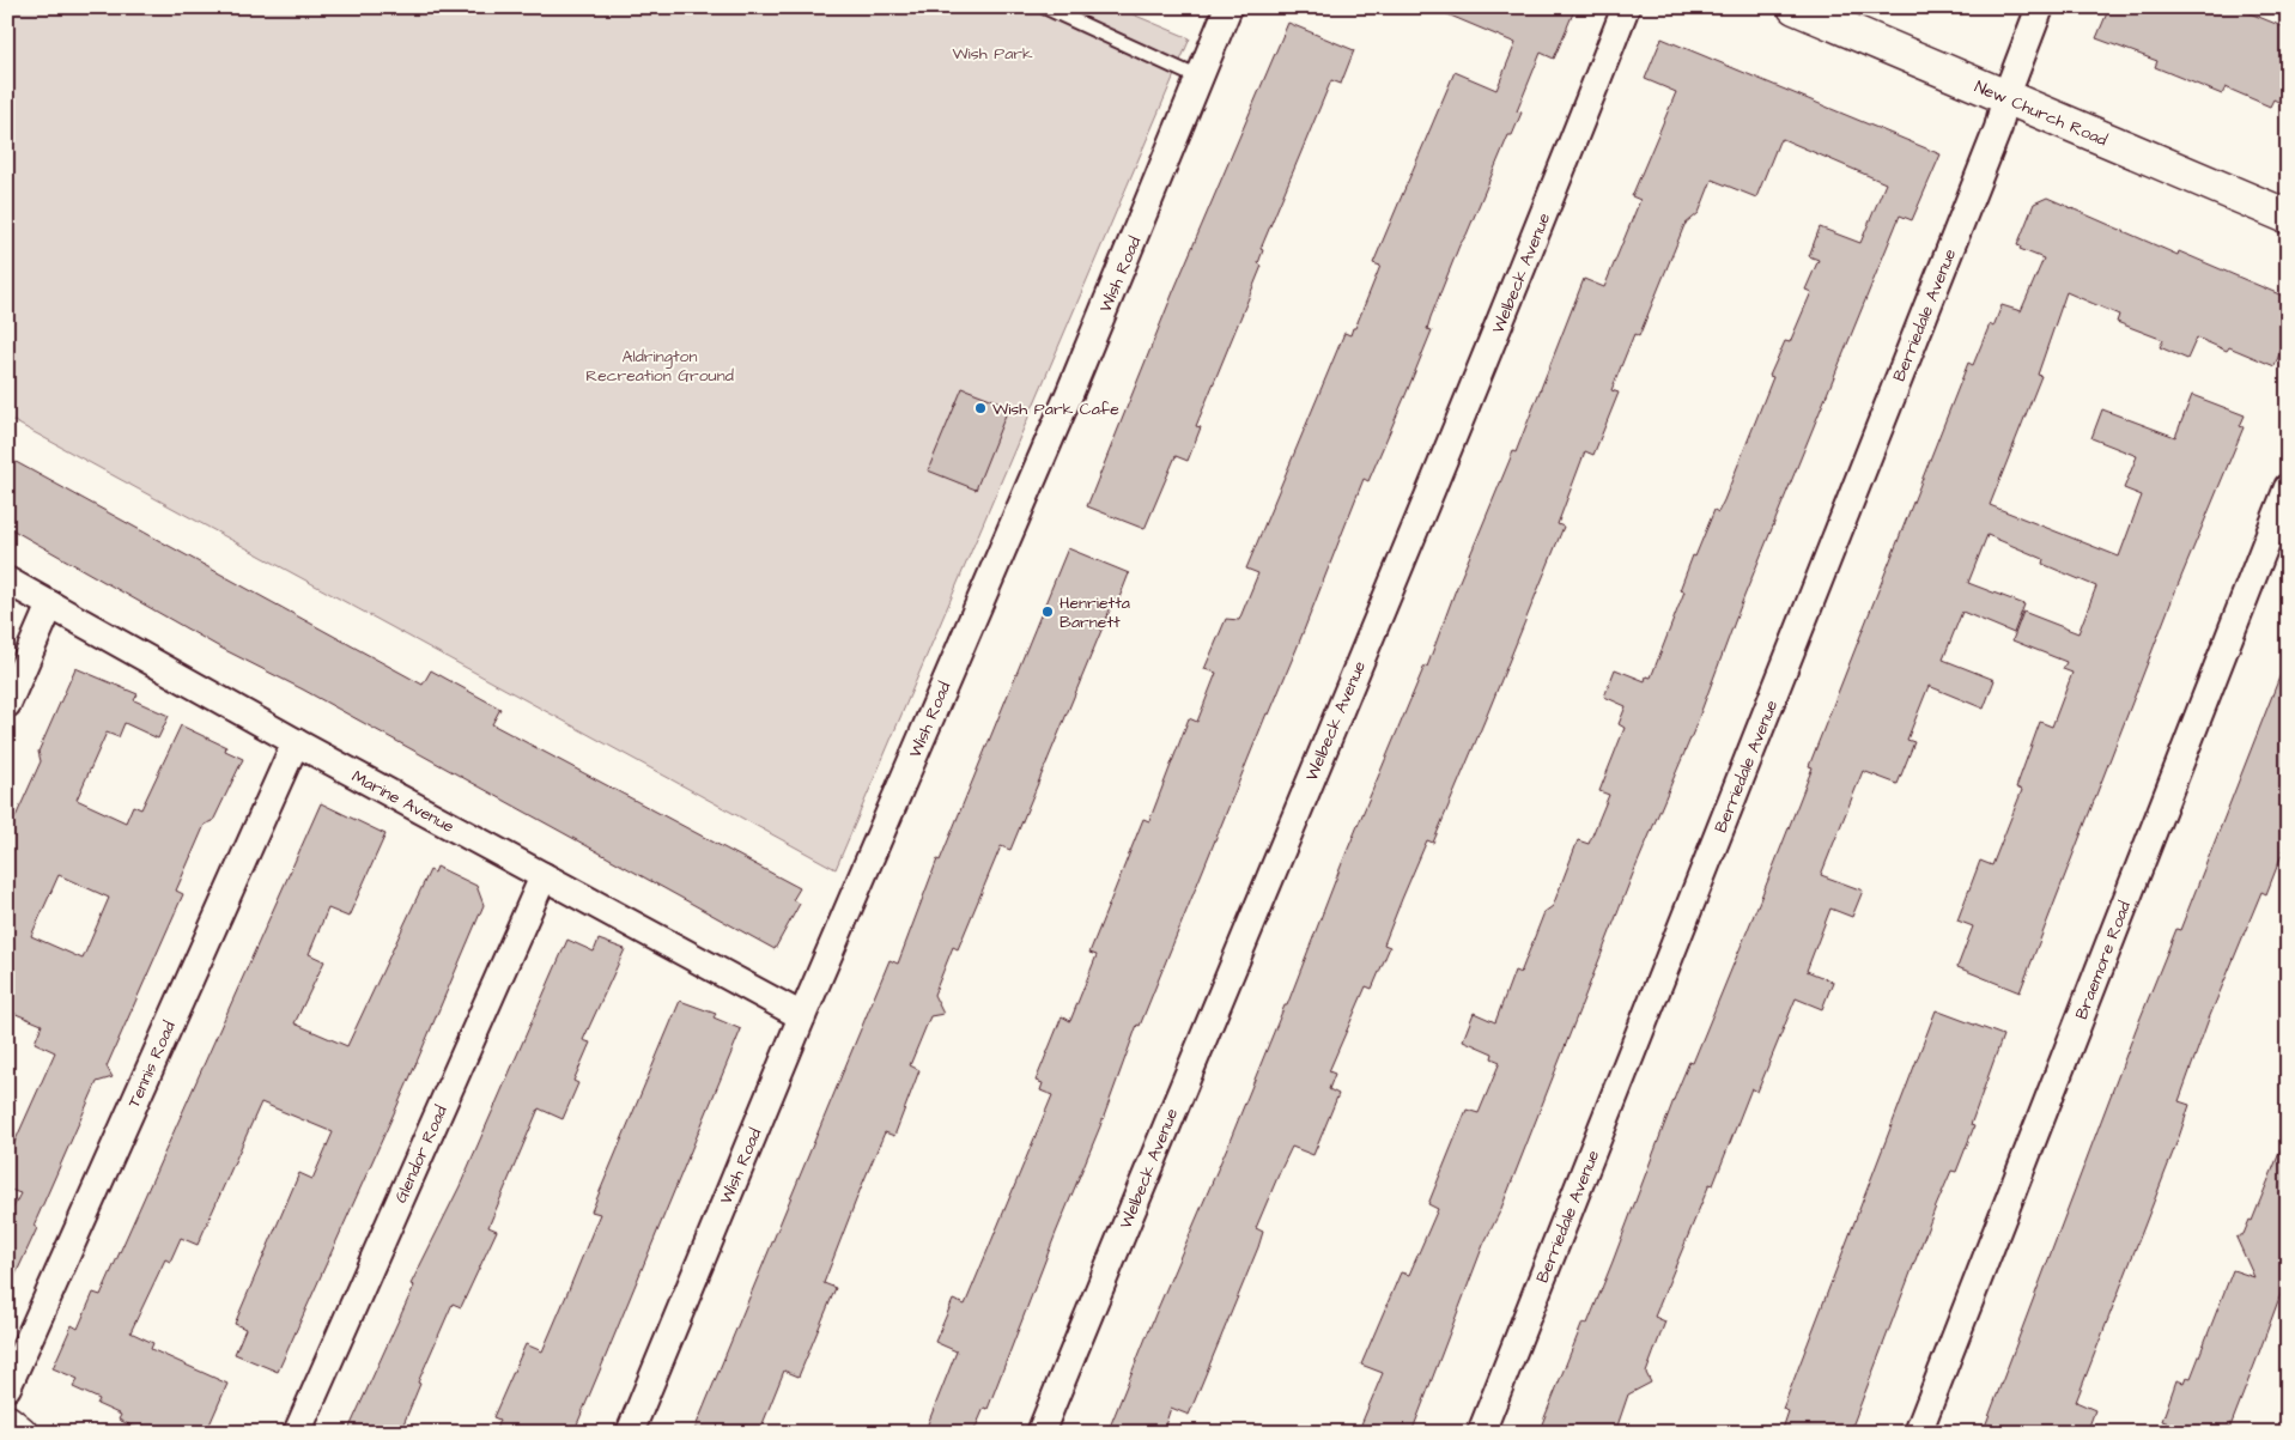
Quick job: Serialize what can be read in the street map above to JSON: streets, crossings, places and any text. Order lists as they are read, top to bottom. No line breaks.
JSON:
{"streets":{"main road":["New Church Road"],"street":["Welbeck Avenue","Wish Road","Berriedale Avenue","Marine Avenue","Braemore Road","Tennis Road","Glendor Road"]},"crossings":[["New Church Road","Berriedale Avenue"],["Wish Road","Marine Avenue"],["Marine Avenue","Tennis Road"],["Marine Avenue","Glendor Road"]],"parks":["Wish Park","Aldrington Recreation Ground"],"places":["Wish Park Cafe","Henrietta Barnett"]}
